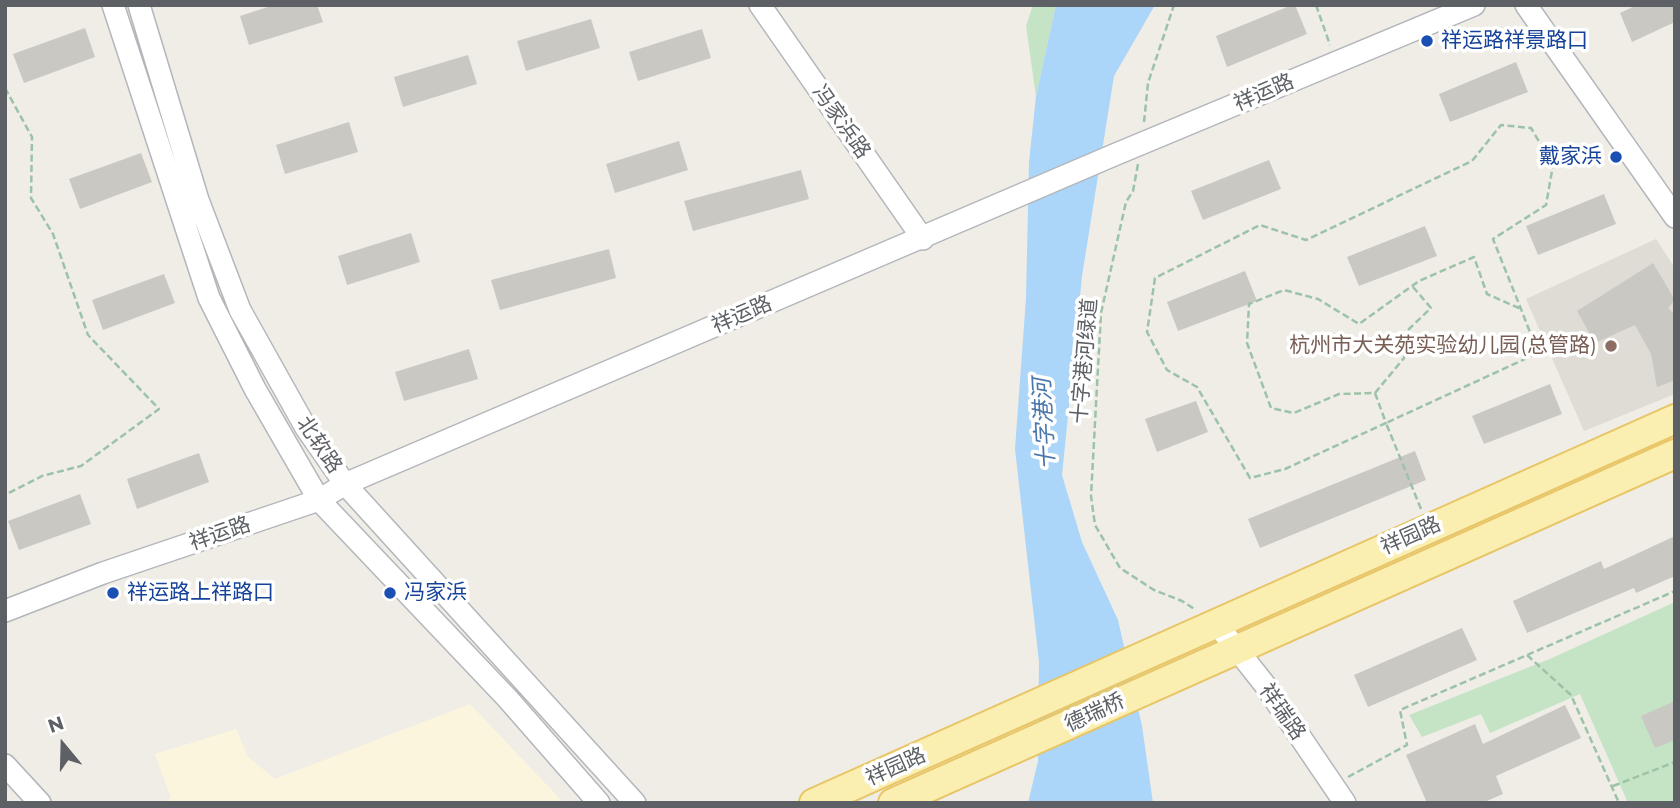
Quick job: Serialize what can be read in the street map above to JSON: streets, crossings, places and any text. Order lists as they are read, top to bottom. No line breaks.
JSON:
{"streets":{"main road":["祥园路","德瑞桥"],"street":["祥运路","冯家浜路","北软路","祥瑞路"],"path":["十字港河绿道"]},"crossings":[["祥运路","冯家浜路"],["祥运路","十字港河绿道"],["祥运路","北软路"],["十字港河绿道","祥园路"],["十字港河绿道","祥瑞路"],["祥园路","祥瑞路"],["祥园路","德瑞桥"]],"water":["十字港河"],"places":["祥运路祥景路口","戴家浜","杭州市大关苑实验幼儿园(总管路)","祥运路上祥路口","冯家浜"],"north":"top"}
